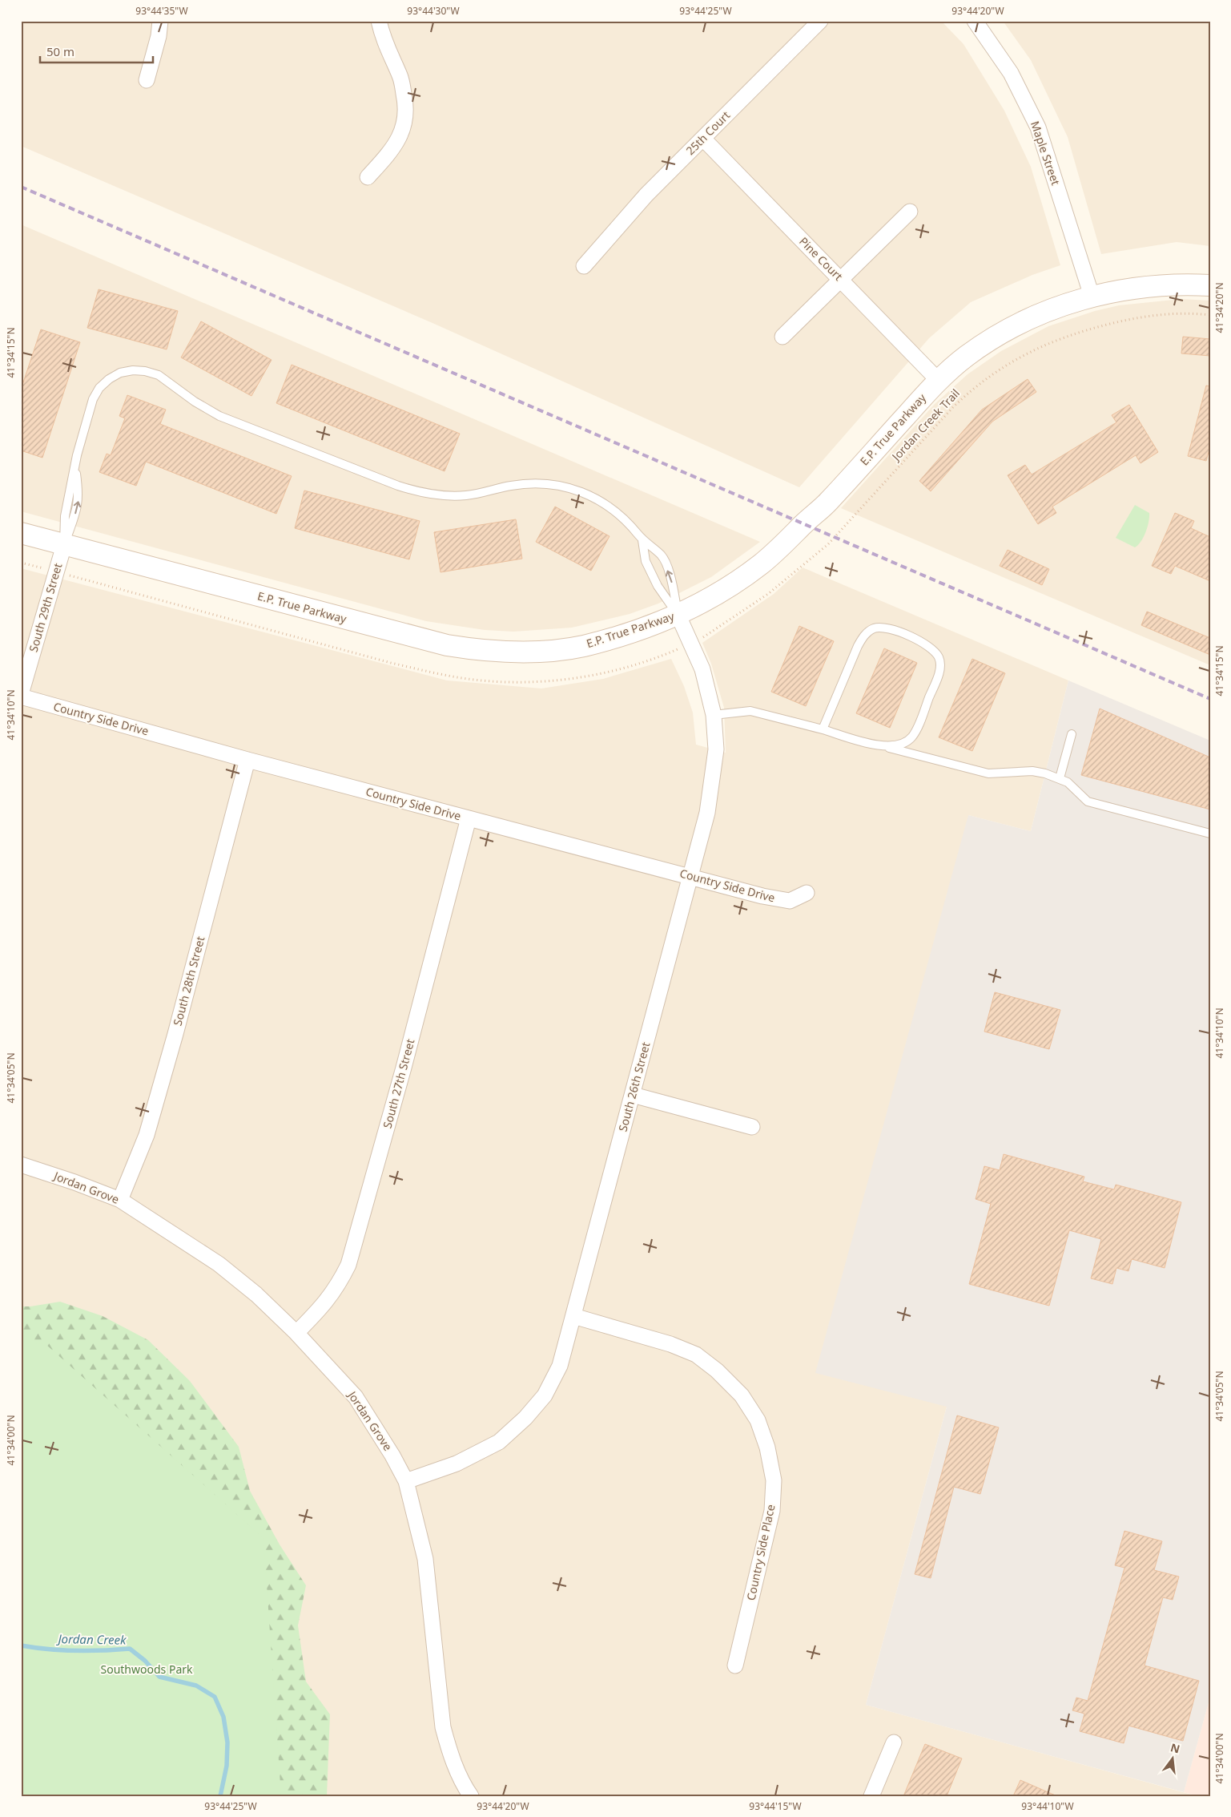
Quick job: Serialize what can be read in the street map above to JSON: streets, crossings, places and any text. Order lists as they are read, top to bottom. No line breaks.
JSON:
{"streets":{"main road":["E.P. True Parkway"],"street":["25th Court","Maple Street","Pine Court","South 29th Street","Country Side Drive","South 28th Street","South 27th Street","South 26th Street","Jordan Grove","Country Side Place"],"path":["Jordan Creek Trail"]},"crossings":[["25th Court","Pine Court"],["Maple Street","E.P. True Parkway"],["Pine Court","E.P. True Parkway"],["E.P. True Parkway","South 29th Street"],["E.P. True Parkway","South 26th Street"],["South 29th Street","Country Side Drive"],["Country Side Drive","South 28th Street"],["Country Side Drive","South 27th Street"],["Country Side Drive","South 26th Street"],["South 28th Street","Jordan Grove"],["South 27th Street","Jordan Grove"],["South 26th Street","Jordan Grove"],["South 26th Street","Country Side Place"]],"water":["Jordan Creek"],"parks":["Southwoods Park"],"scale_bar":"50 m","north":"top","coordinates":["93°44'35\"W","93°44'30\"W","93°44'25\"W","93°44'20\"W","41°34'20\"N","41°34'15\"N","41°34'10\"N","41°34'05\"N","41°34'00\"N","93°44'15\"W","93°44'10\"W"]}
